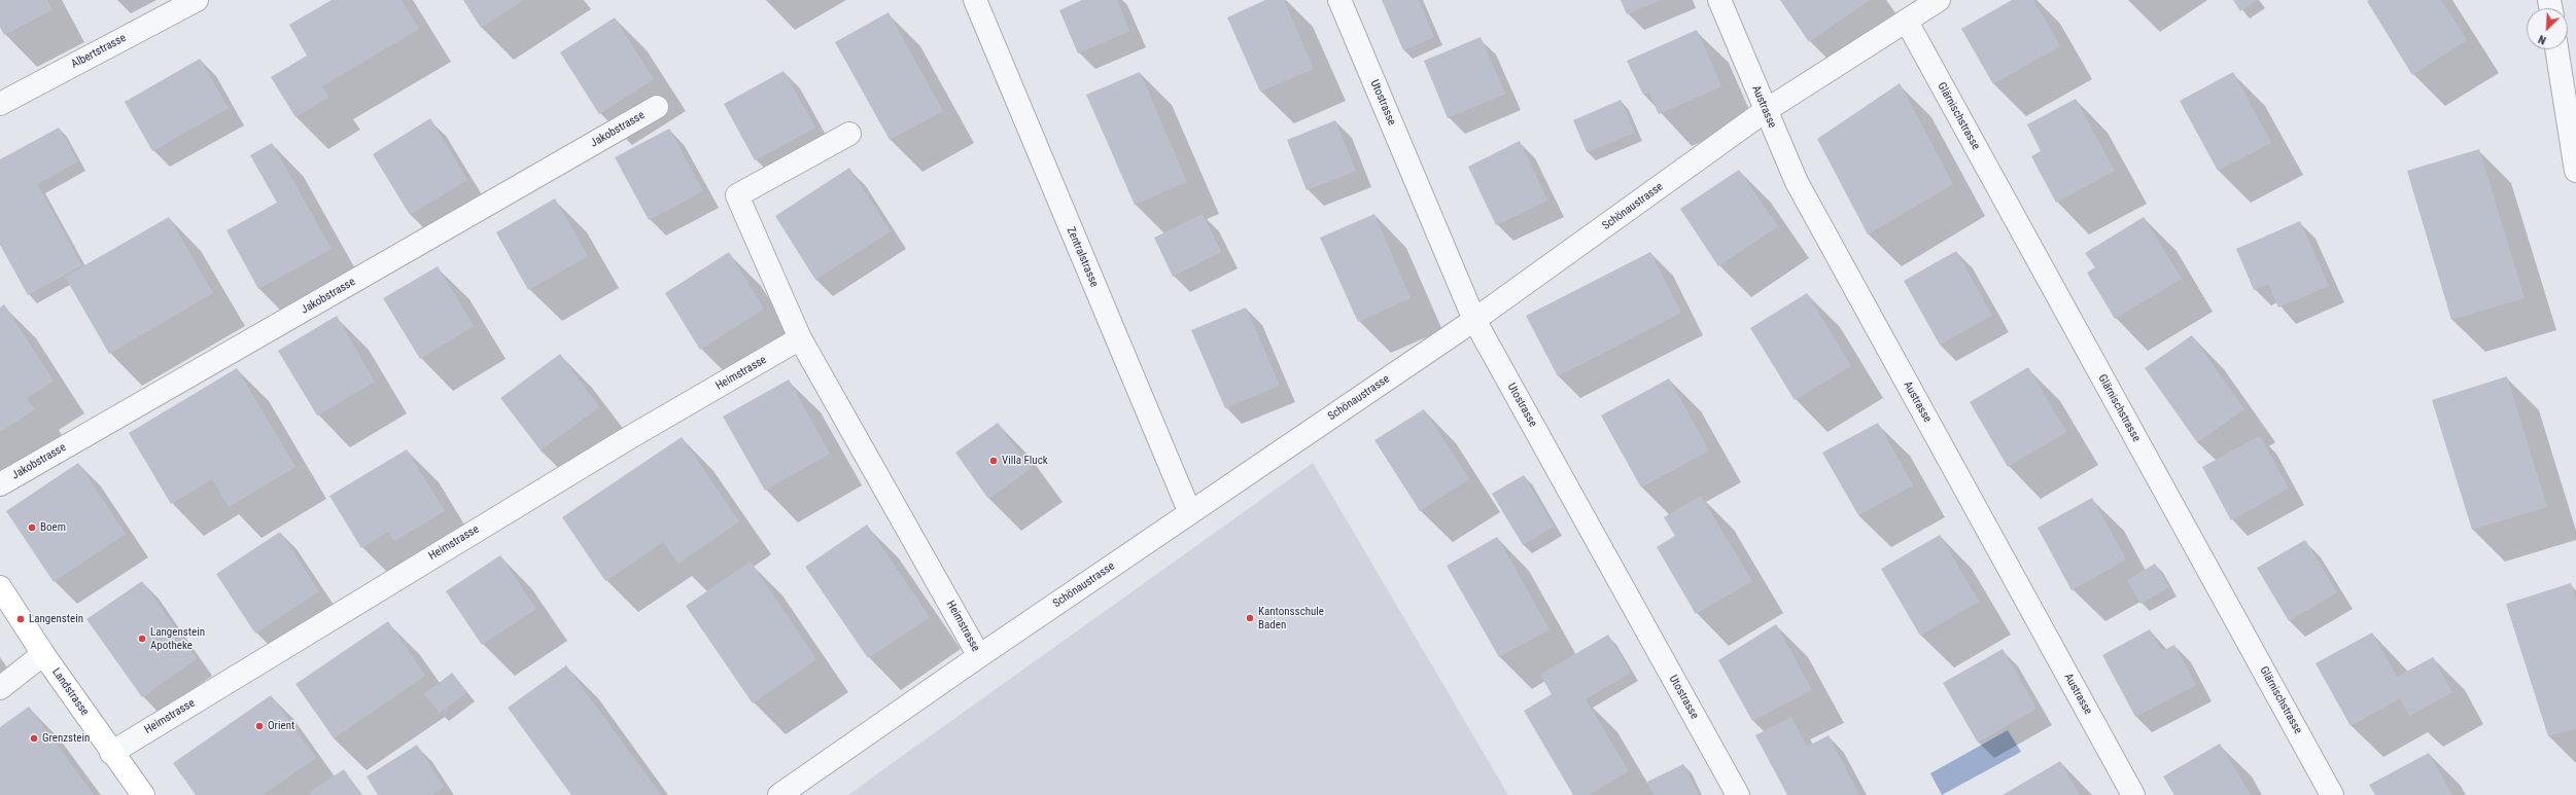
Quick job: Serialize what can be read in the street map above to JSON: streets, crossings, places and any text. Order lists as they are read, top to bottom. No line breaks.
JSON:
{"streets":{"main road":["Landstrasse"],"street":["Albertstrasse","Utostrasse","Austrasse","Glärnischstrasse","Jakobstrasse","Schönaustrasse","Zentralstrasse","Heimstrasse"]},"crossings":[["Utostrasse","Schönaustrasse"],["Austrasse","Schönaustrasse"],["Glärnischstrasse","Schönaustrasse"],["Schönaustrasse","Zentralstrasse"],["Schönaustrasse","Heimstrasse"],["Heimstrasse","Landstrasse"]],"places":["Villa Fluck","Boem","Kantonsschule Baden","Langenstein","Langenstein Apotheke","Orient","Grenzstein"],"north":"bottom left"}
